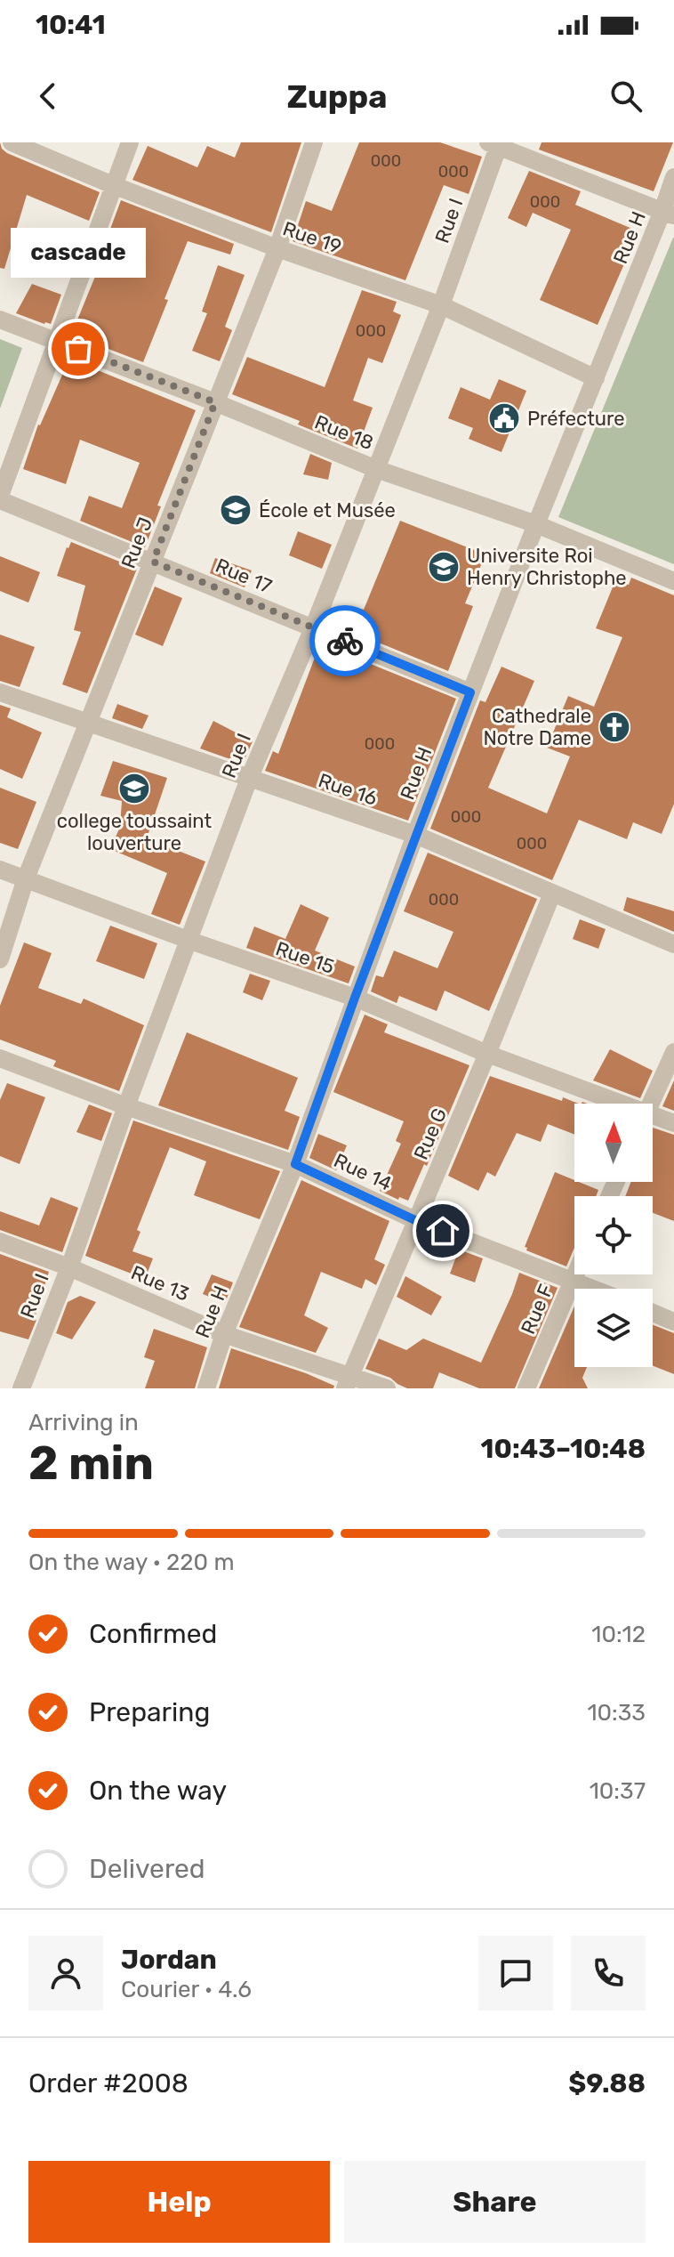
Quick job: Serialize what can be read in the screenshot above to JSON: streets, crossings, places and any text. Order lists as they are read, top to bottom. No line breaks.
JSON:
{"streets":{"street":["Rue I","Rue 19","Rue H","Rue 18","Rue J","Rue 17","Rue 16","Rue 15","Rue G","Rue 14","Rue 13","Rue F"]},"crossings":[["Rue I","Rue 19"],["Rue I","Rue 18"],["Rue I","Rue 17"],["Rue I","Rue 16"],["Rue I","Rue 15"],["Rue I","Rue 14"],["Rue I","Rue 13"],["Rue 19","Rue H"],["Rue 19","Rue J"],["Rue H","Rue 18"],["Rue H","Rue 17"],["Rue H","Rue 16"],["Rue H","Rue 15"],["Rue H","Rue 14"],["Rue H","Rue 13"],["Rue 18","Rue J"],["Rue J","Rue 17"],["Rue J","Rue 16"],["Rue J","Rue 15"],["Rue 16","Rue G"],["Rue 15","Rue G"],["Rue G","Rue 14"],["Rue G","Rue 13"],["Rue 14","Rue F"]],"places":{"other":["cascade"],"public building":["Préfecture"],"school or university":["École et Musée","Universite Roi Henry Christophe","college toussaint louverture"],"church":["Cathedrale Notre Dame"]},"house_numbers":["000","000","000","000","000","000","000","000"],"north":"top","page":{"status":"10:41","header":"Zuppa","bubble":"cascade","heading":["2 min","Arriving in","10:43–10:48"],"panel":["Jordan","Courier · 4.6","Order #2008","$9.88"],"bar":"On the way · 220 m","list":[["Confirmed","10:12"],["Preparing","10:33"],["On the way","10:37"],"Delivered"],"buttons":["Help","Share"]}}
